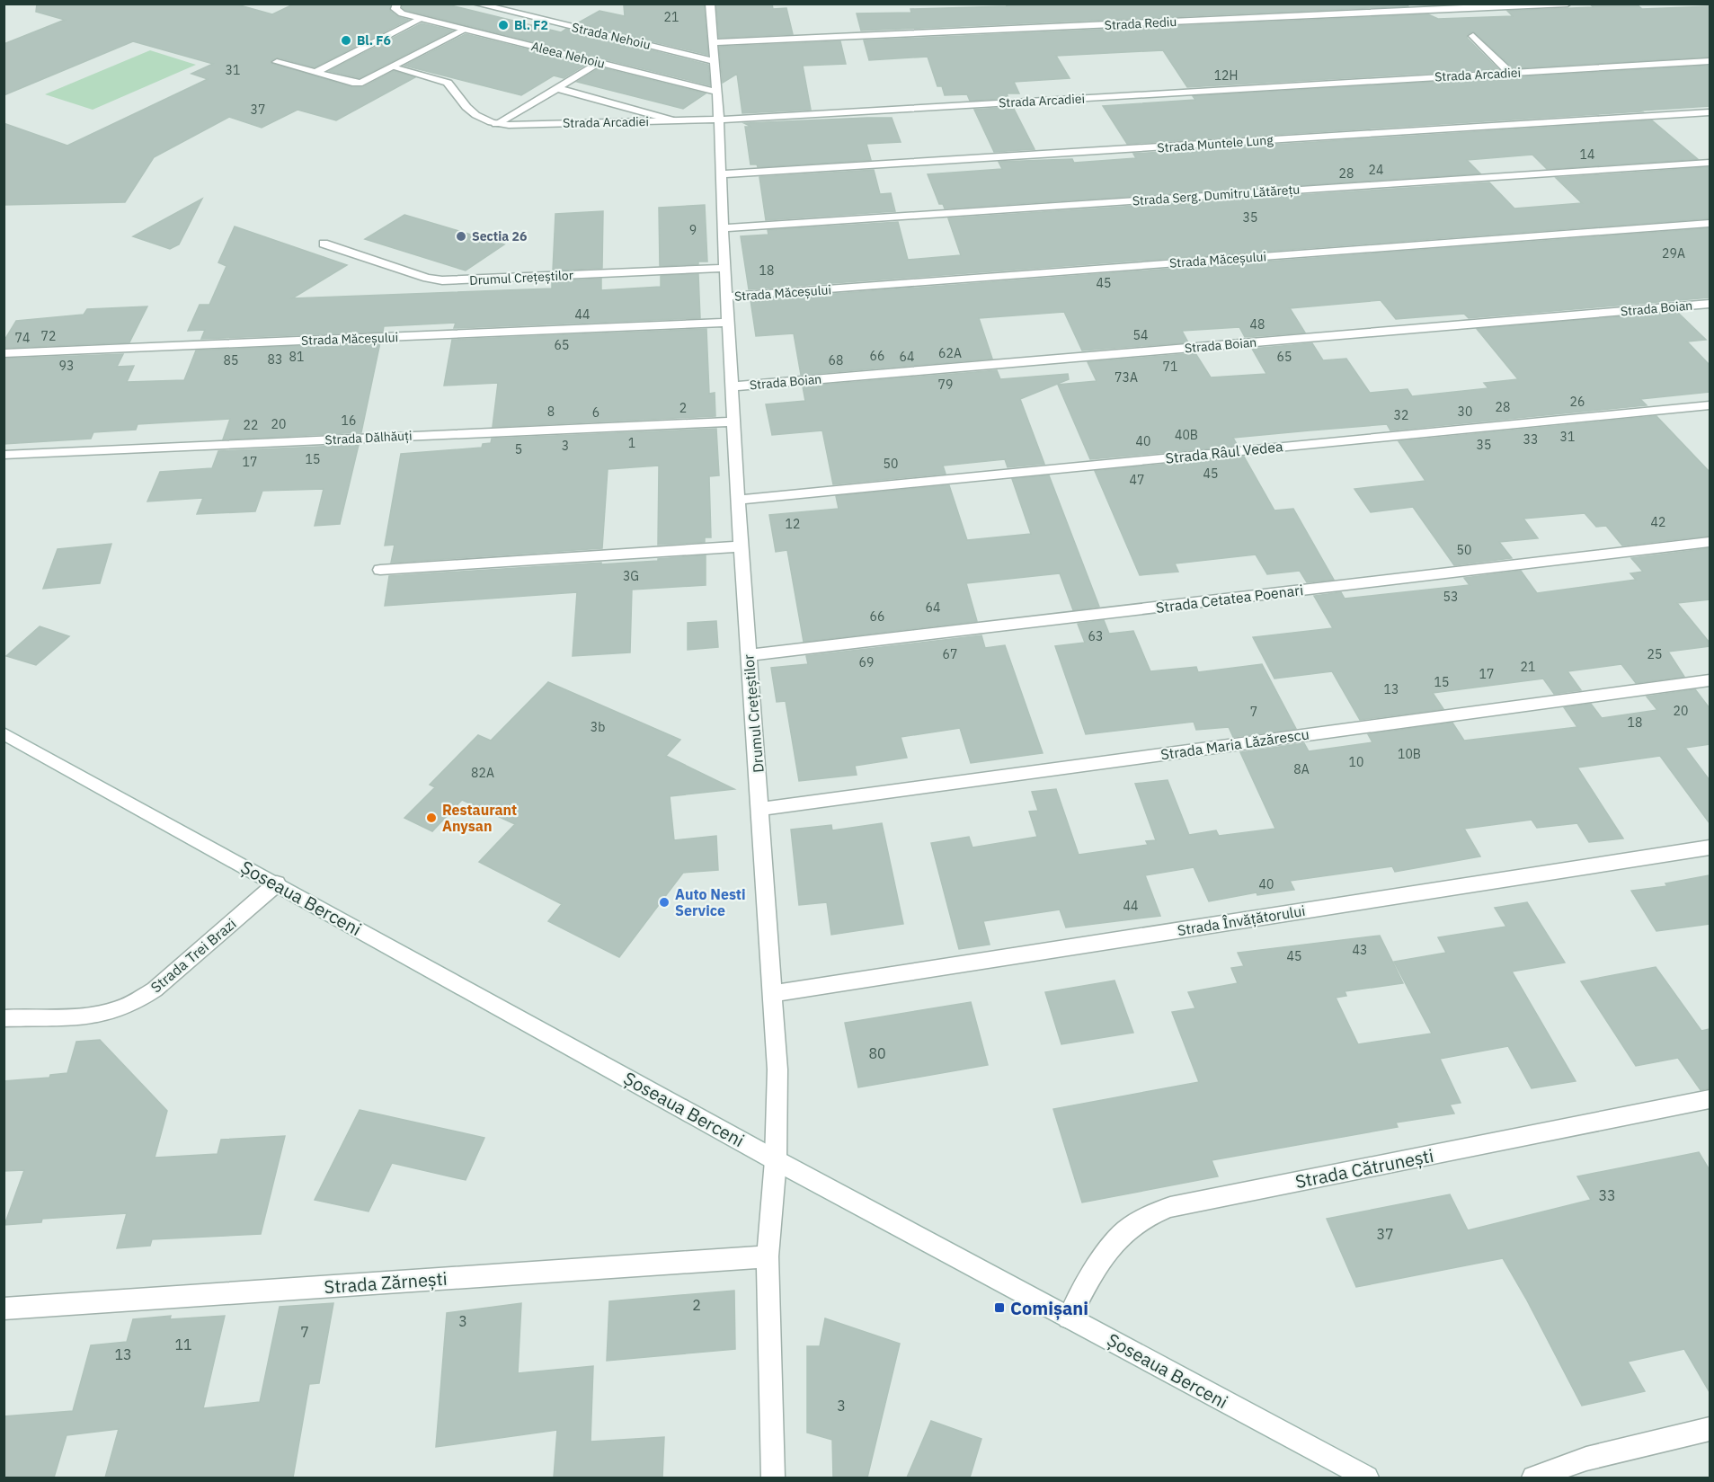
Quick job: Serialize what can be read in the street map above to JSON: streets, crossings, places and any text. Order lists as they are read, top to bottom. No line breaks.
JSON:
{"streets":{"street":["Strada Rediu","Strada Nehoiu","Aleea Nehoiu","Strada Arcadiei","Strada Muntele Lung","Strada Serg. Dumitru Lătărețu","Strada Măceșului","Drumul Crețeștilor","Strada Boian","Strada Dălhăuți","Strada Râul Vedea","Strada Cetatea Poenari","Strada Maria Lăzărescu","Șoseaua Berceni","Strada Învățătorului","Strada Trei Brazi","Strada Cătrunești","Strada Zărnești"]},"crossings":[["Strada Rediu","Drumul Crețeștilor"],["Strada Nehoiu","Drumul Crețeștilor"],["Aleea Nehoiu","Drumul Crețeștilor"],["Strada Arcadiei","Drumul Crețeștilor"],["Strada Muntele Lung","Drumul Crețeștilor"],["Strada Serg. Dumitru Lătărețu","Drumul Crețeștilor"],["Strada Măceșului","Drumul Crețeștilor"],["Drumul Crețeștilor","Strada Boian"],["Drumul Crețeștilor","Strada Dălhăuți"],["Drumul Crețeștilor","Strada Râul Vedea"],["Drumul Crețeștilor","Strada Cetatea Poenari"],["Drumul Crețeștilor","Strada Maria Lăzărescu"],["Drumul Crețeștilor","Șoseaua Berceni"],["Drumul Crețeștilor","Strada Învățătorului"],["Drumul Crețeștilor","Strada Zărnești"],["Șoseaua Berceni","Strada Trei Brazi"],["Șoseaua Berceni","Strada Cătrunești"]],"places":{"other":["Bl. F2","Bl. F6","Sectia 26","Restaurant Anysan","Auto Nesti Service"],"transit":["Comișani"]},"house_numbers":["21","31","12H","37","14","24","28","35","9","29A","18","45","44","48","54","72","74","65","62A","66","81","64","65","83","85","68","93","71","73A","79","26","28","2","8","30","6","32","16","20","22","40B","31","33","40","1","35","3","5","15","17","50","45","47","42","12","50","3G","53","64","66","63","67","25","69","21","17","15","13","20","7","18","3b","10B","10","8A","82A","40","44","43","45","80","33","37","2","3","7","11","13","3"]}
